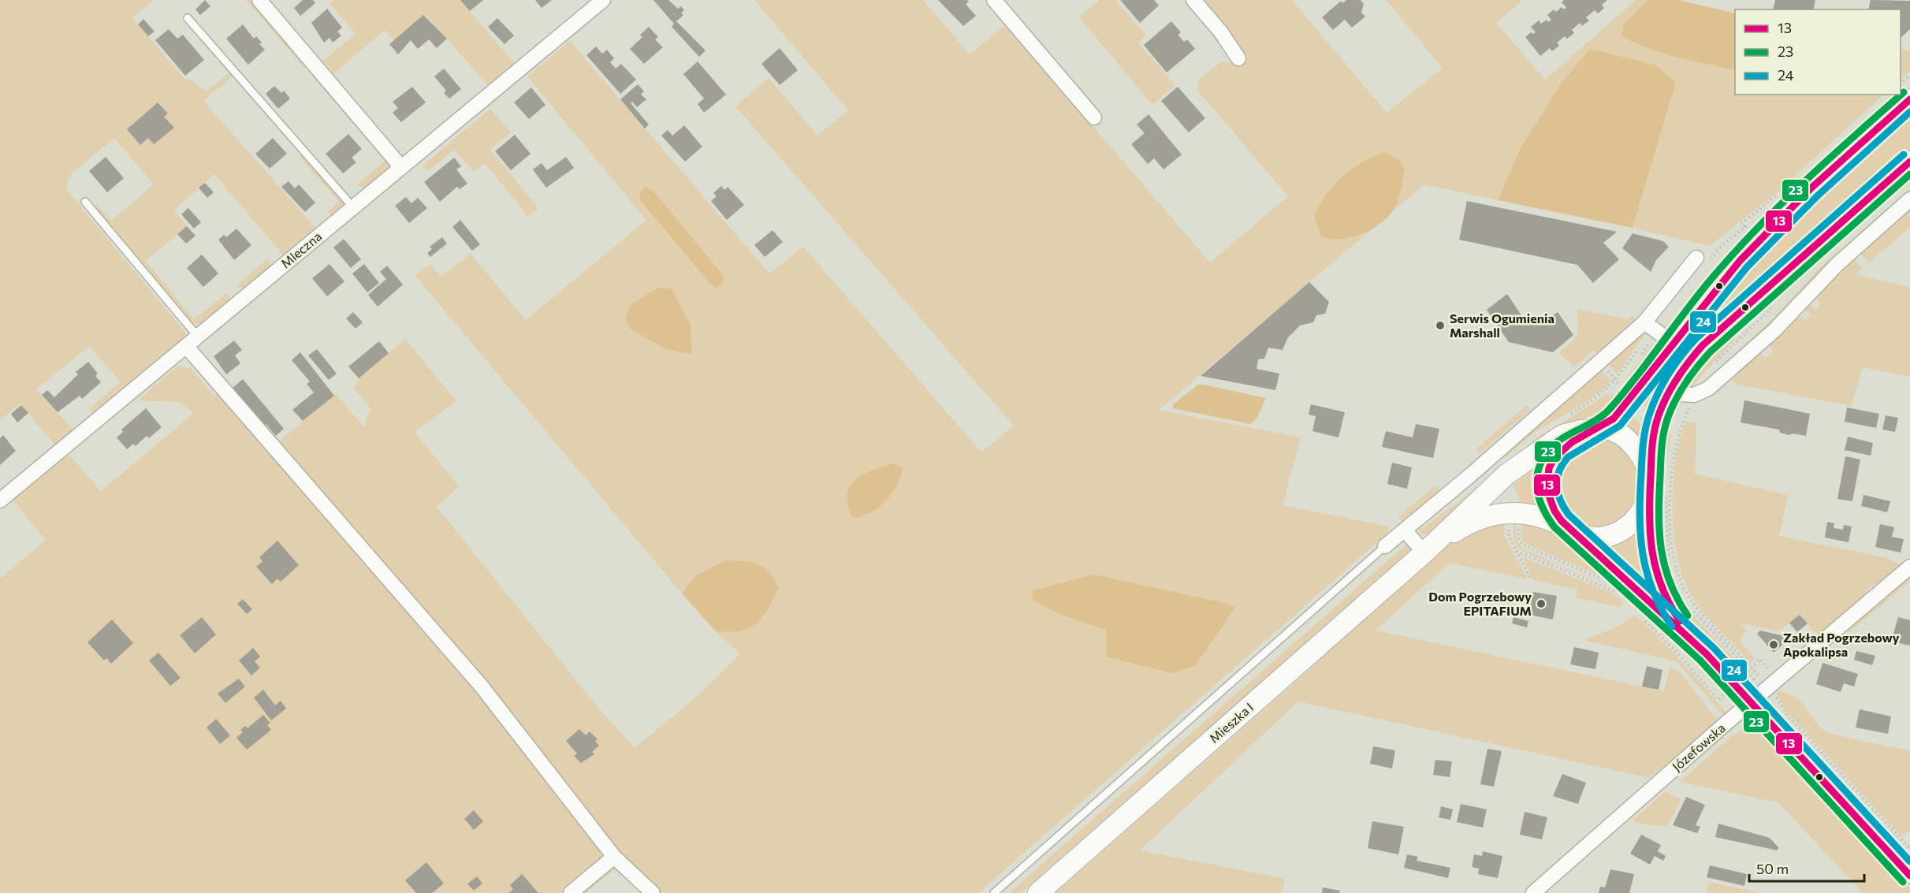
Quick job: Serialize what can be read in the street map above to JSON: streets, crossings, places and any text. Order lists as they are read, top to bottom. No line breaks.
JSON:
{"streets":{"street":["Mleczna","Mieszka I","Józefowska"]},"places":["Serwis Ogumienia Marshall","Dom Pogrzebowy EPITAFIUM","Zakład Pogrzebowy Apokalipsa"],"lines":["transit line 23","transit line 13","transit line 24"],"legend":["13","23","24"],"scale_bar":"50 m"}
